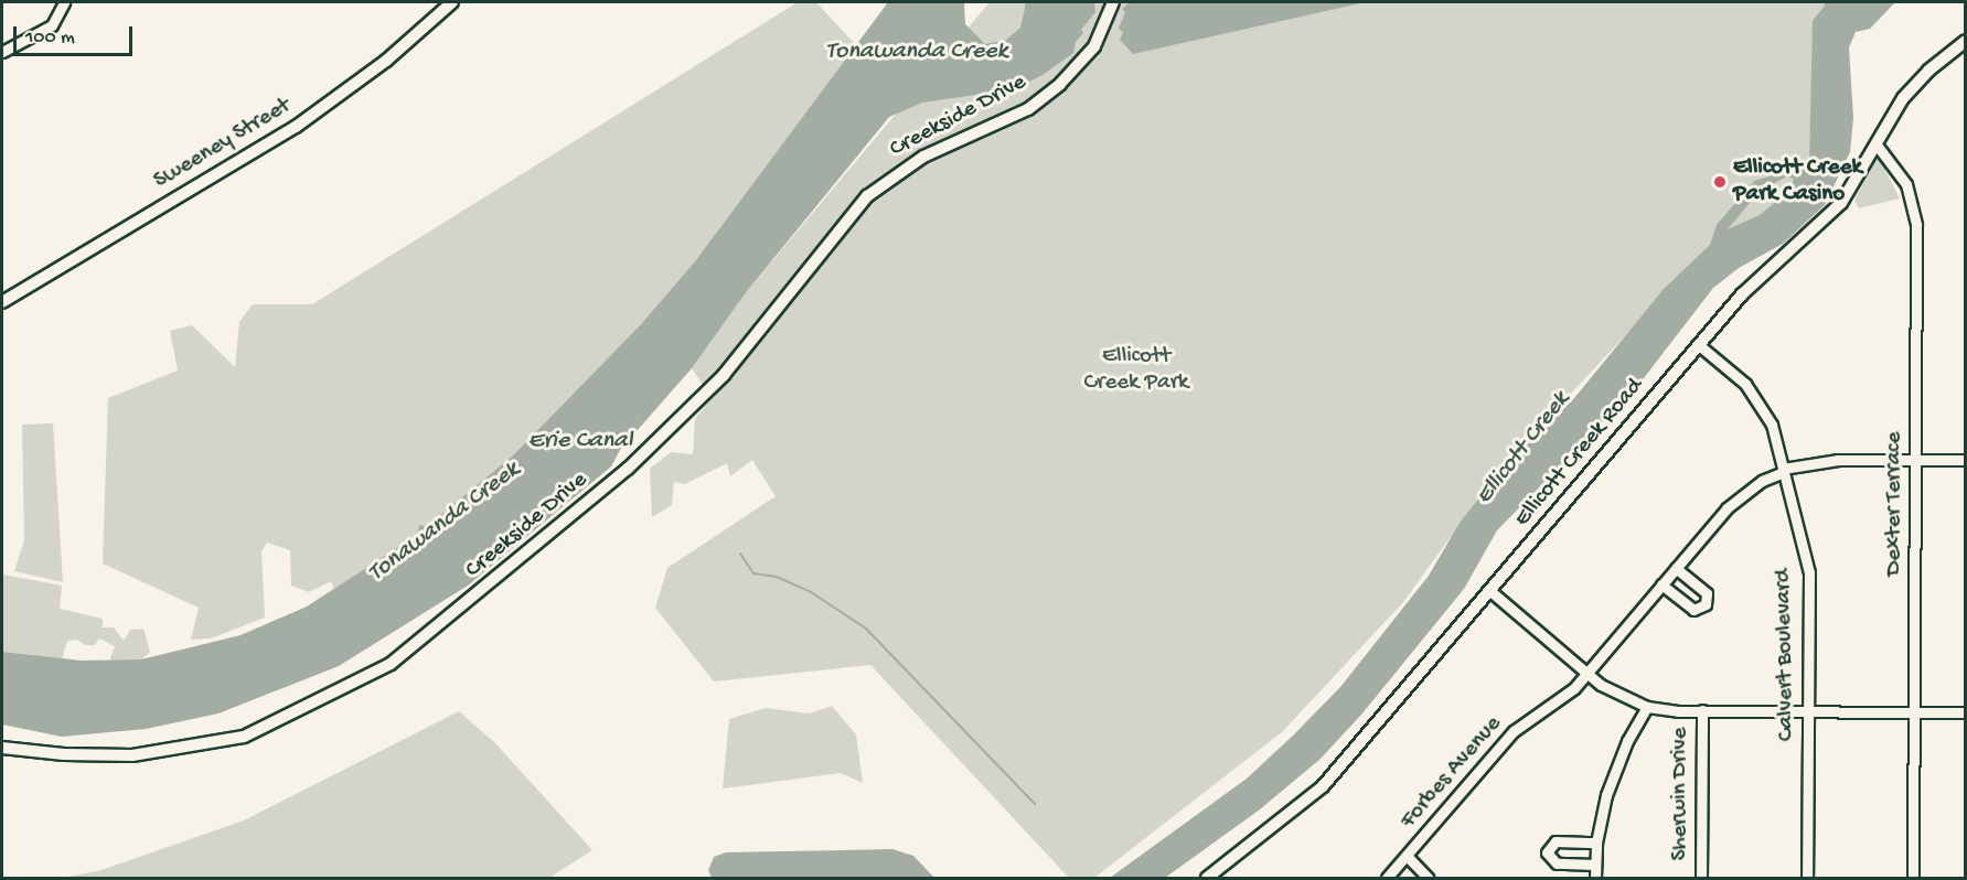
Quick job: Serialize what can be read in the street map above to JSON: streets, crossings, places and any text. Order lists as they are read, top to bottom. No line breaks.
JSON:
{"streets":{"street":["Creekside Drive","Sweeney Street","Ellicott Creek Road","Dexter Terrace","Calvert Boulevard","Forbes Avenue","Sherwin Drive"]},"crossings":[["Ellicott Creek Road","Dexter Terrace"],["Ellicott Creek Road","Calvert Boulevard"],["Dexter Terrace","Forbes Avenue"],["Calvert Boulevard","Forbes Avenue"]],"water":["Tonawanda Creek","Erie Canal","Ellicott Creek"],"parks":["Ellicott Creek Park"],"places":["Ellicott Creek Park Casino"],"scale_bar":"100 m"}
